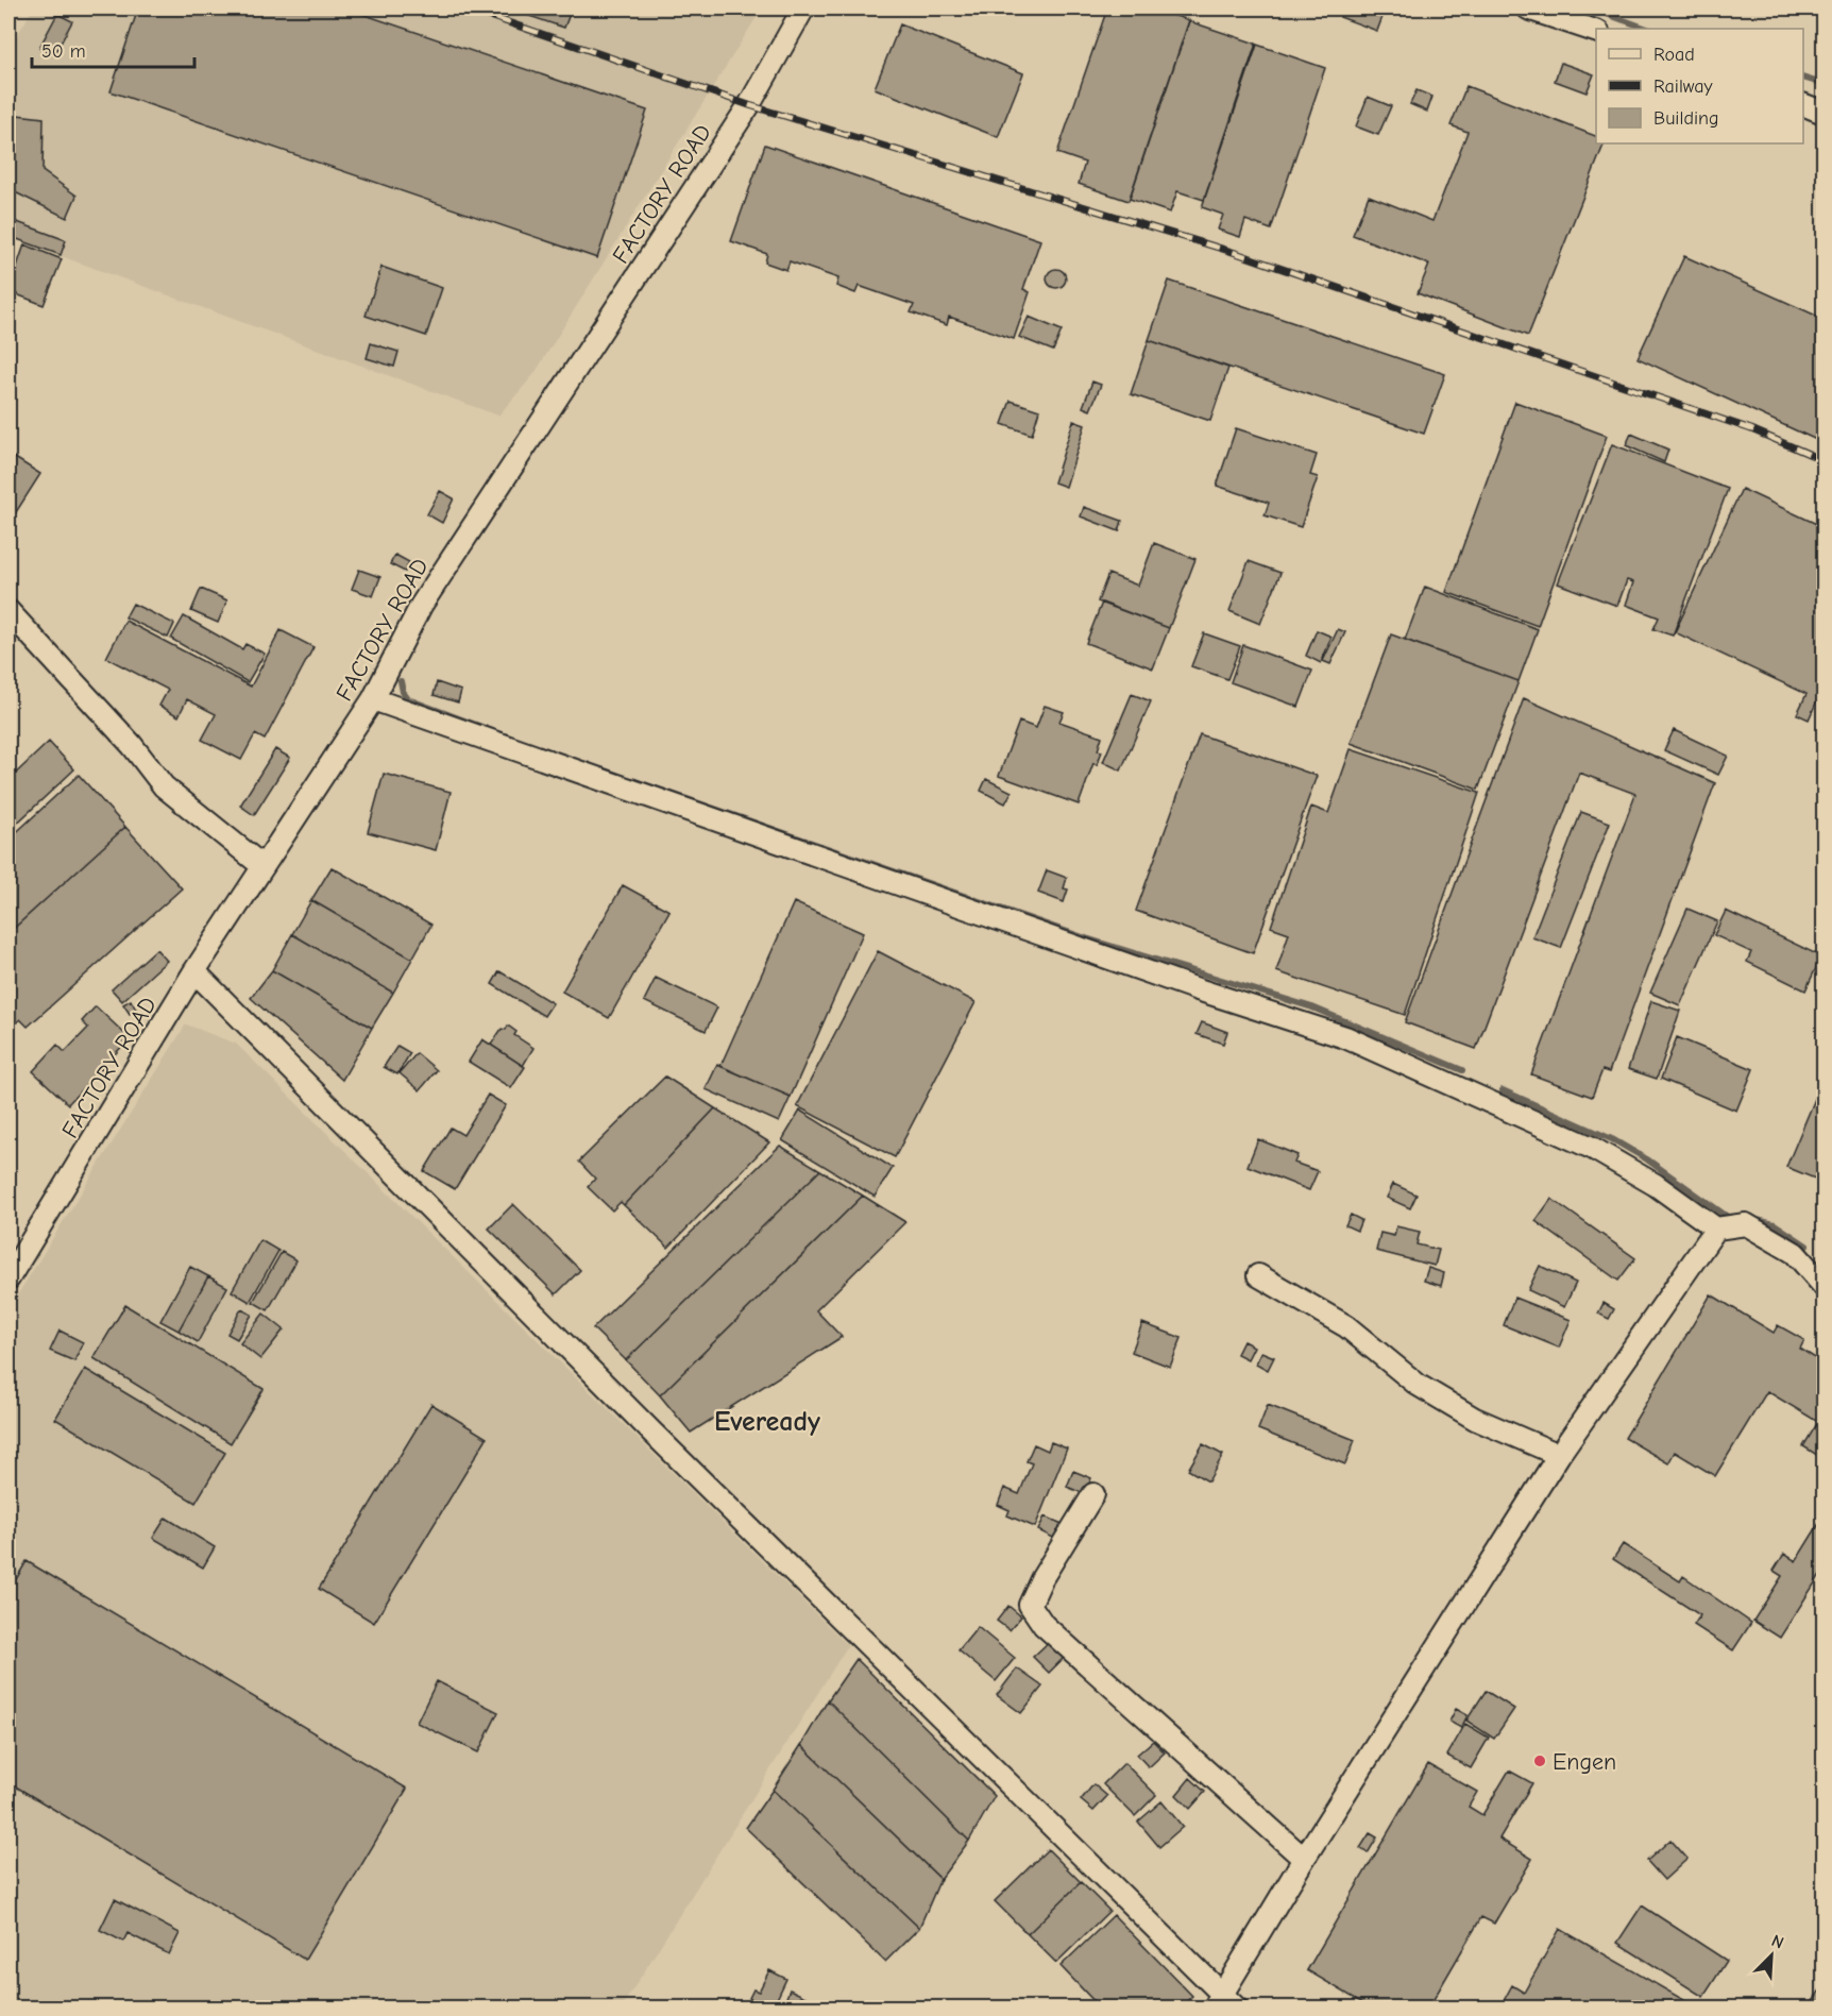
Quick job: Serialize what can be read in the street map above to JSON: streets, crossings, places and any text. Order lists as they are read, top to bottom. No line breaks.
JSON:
{"streets":{"street":["FACTORY ROAD"]},"districts":["Eveready"],"places":["Engen"],"legend":["Road","Railway","Building"],"scale_bar":"50 m","north":"top right"}
